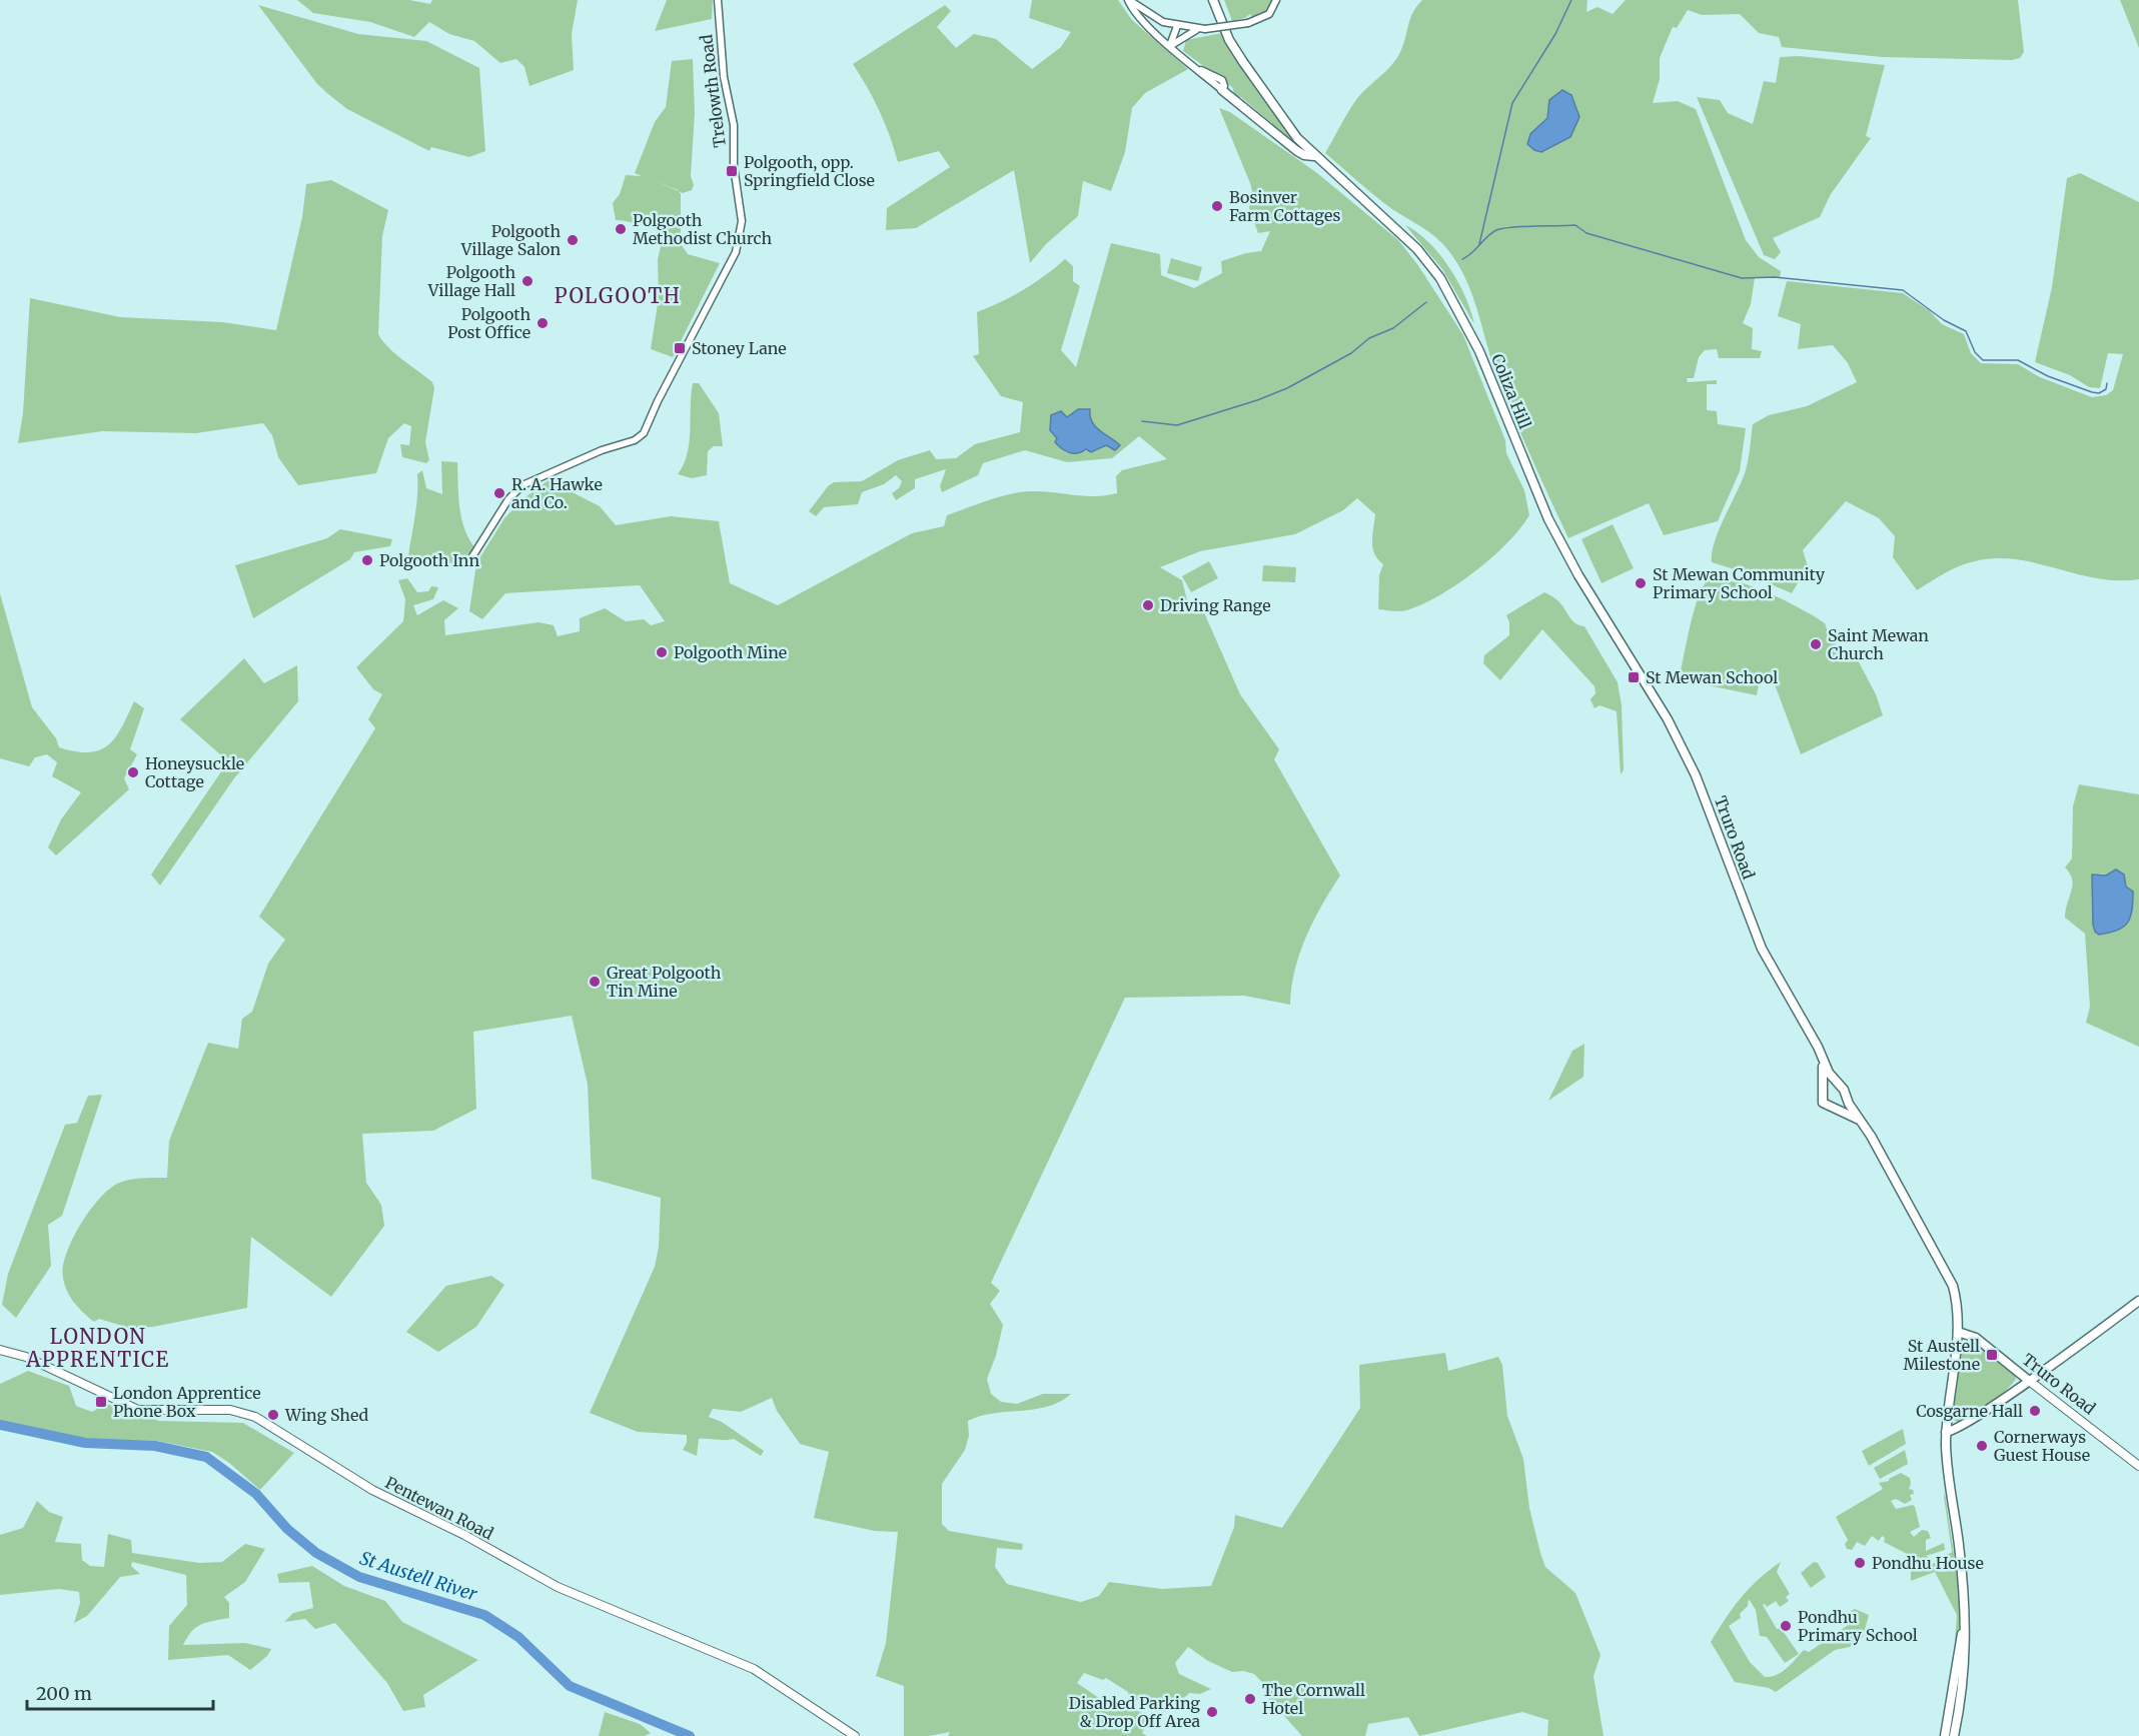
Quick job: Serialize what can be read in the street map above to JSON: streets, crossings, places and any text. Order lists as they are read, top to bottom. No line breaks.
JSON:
{"streets":{"main road":["Coliza Hill","Truro Road","Pentewan Road"],"street":["Trelowth Road"]},"crossings":[["Coliza Hill","Truro Road"]],"districts":["POLGOOTH","LONDON APPRENTICE"],"water":["St Austell River"],"places":{"transit":["Polgooth, opp. Springfield Close","Stoney Lane","St Mewan School","St Austell Milestone","London Apprentice Phone Box"],"other":["Bosinver Farm Cottages","Polgooth Methodist Church","Polgooth Village Salon","Polgooth Village Hall","Polgooth Post Office","R. A. Hawke and Co.","Polgooth Inn","St Mewan Community Primary School","Driving Range","Saint Mewan Church","Polgooth Mine","Honeysuckle Cottage","Great Polgooth Tin Mine","Cosgarne Hall","Wing Shed","Cornerways Guest House","Pondhu House","Pondhu Primary School","The Cornwall Hotel","Disabled Parking & Drop Off Area"]},"scale_bar":"200 m"}
